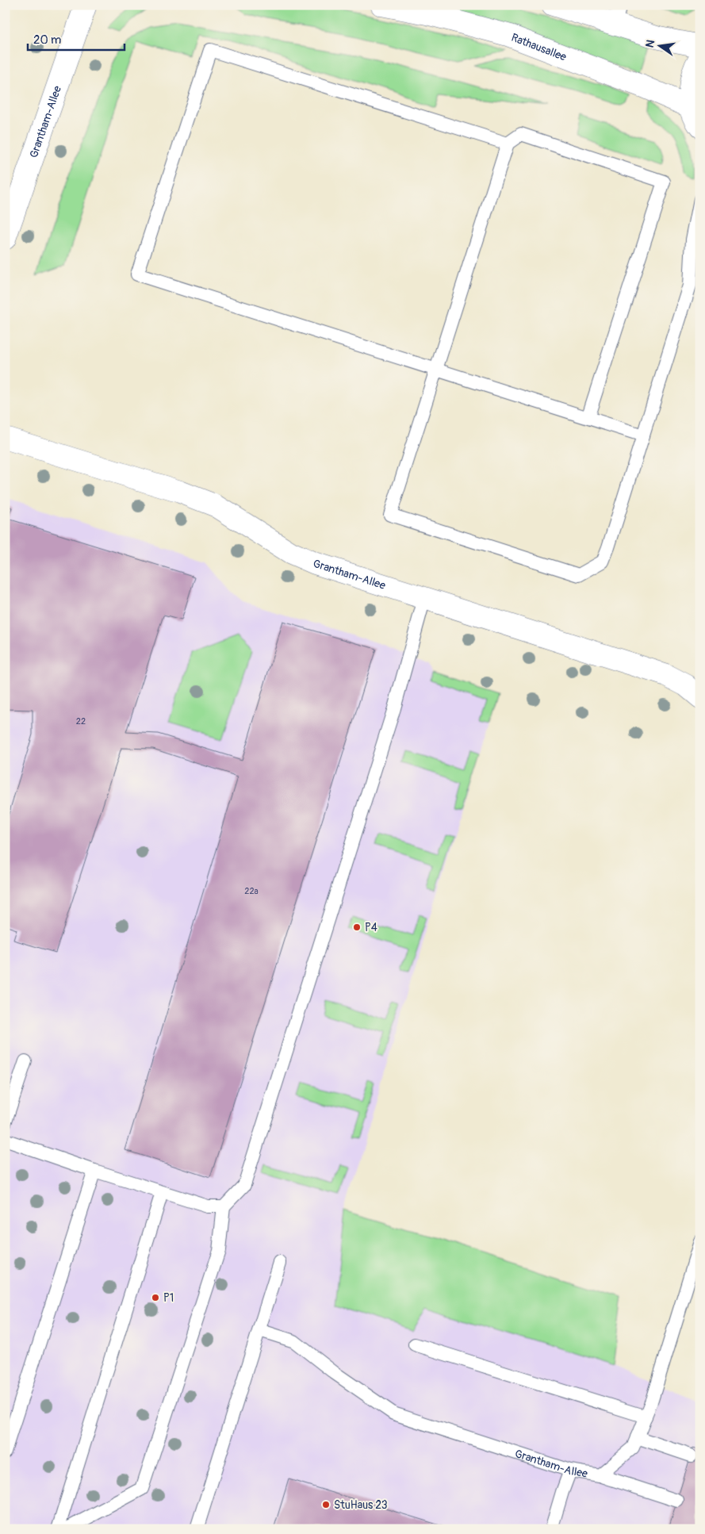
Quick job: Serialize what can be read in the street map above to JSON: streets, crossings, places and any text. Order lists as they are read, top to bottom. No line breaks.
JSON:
{"streets":{"street":["Rathausallee","Grantham-Allee"]},"places":["P4","P1","StuHaus 23"],"house_numbers":["22","22a"],"scale_bar":"20 m","north":"left"}
